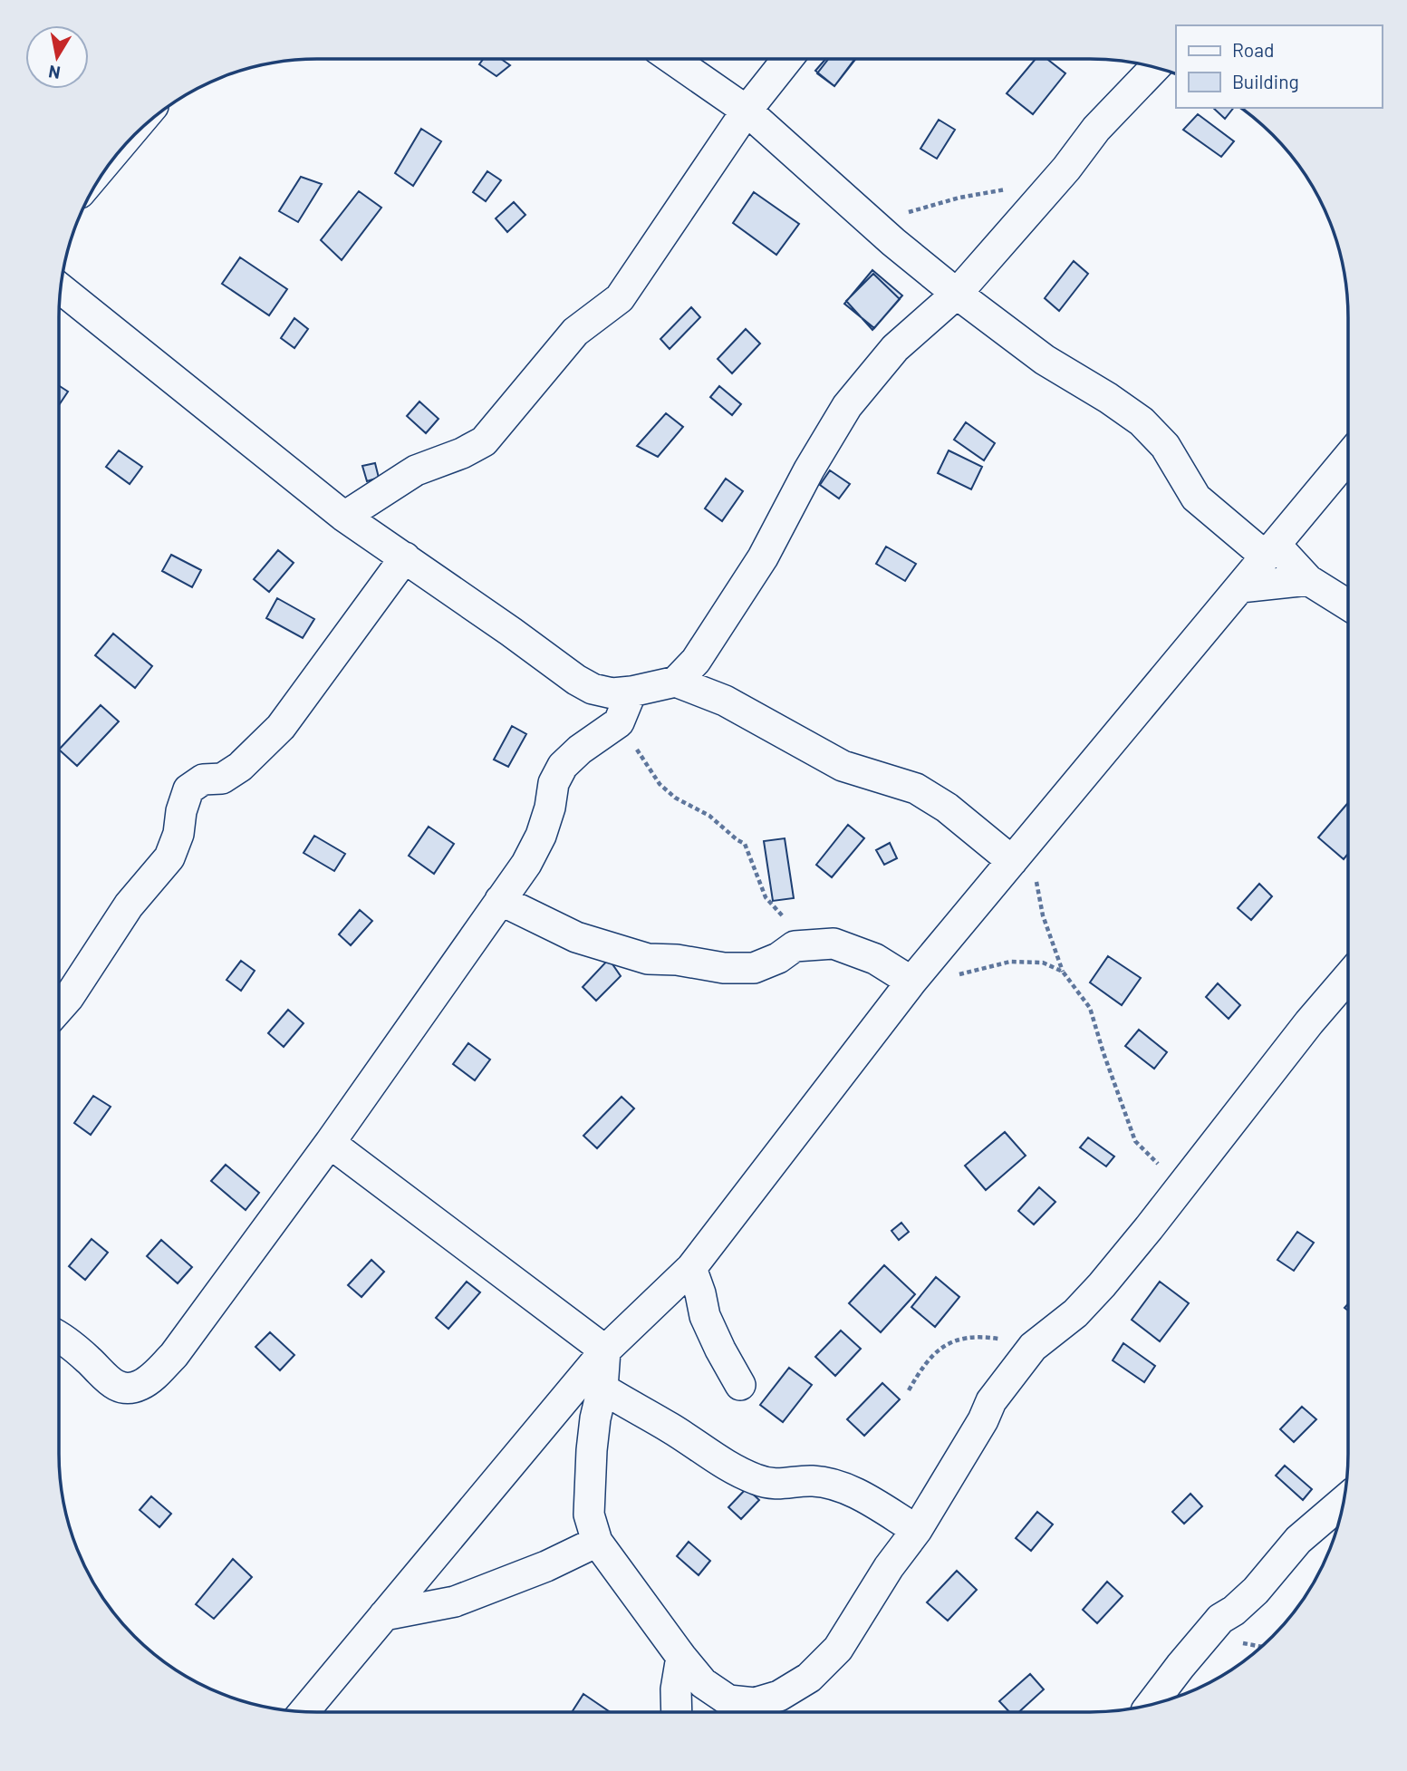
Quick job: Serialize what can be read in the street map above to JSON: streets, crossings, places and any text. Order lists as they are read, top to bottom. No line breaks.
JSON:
{"legend":["Road","Building"],"north":"bottom"}
